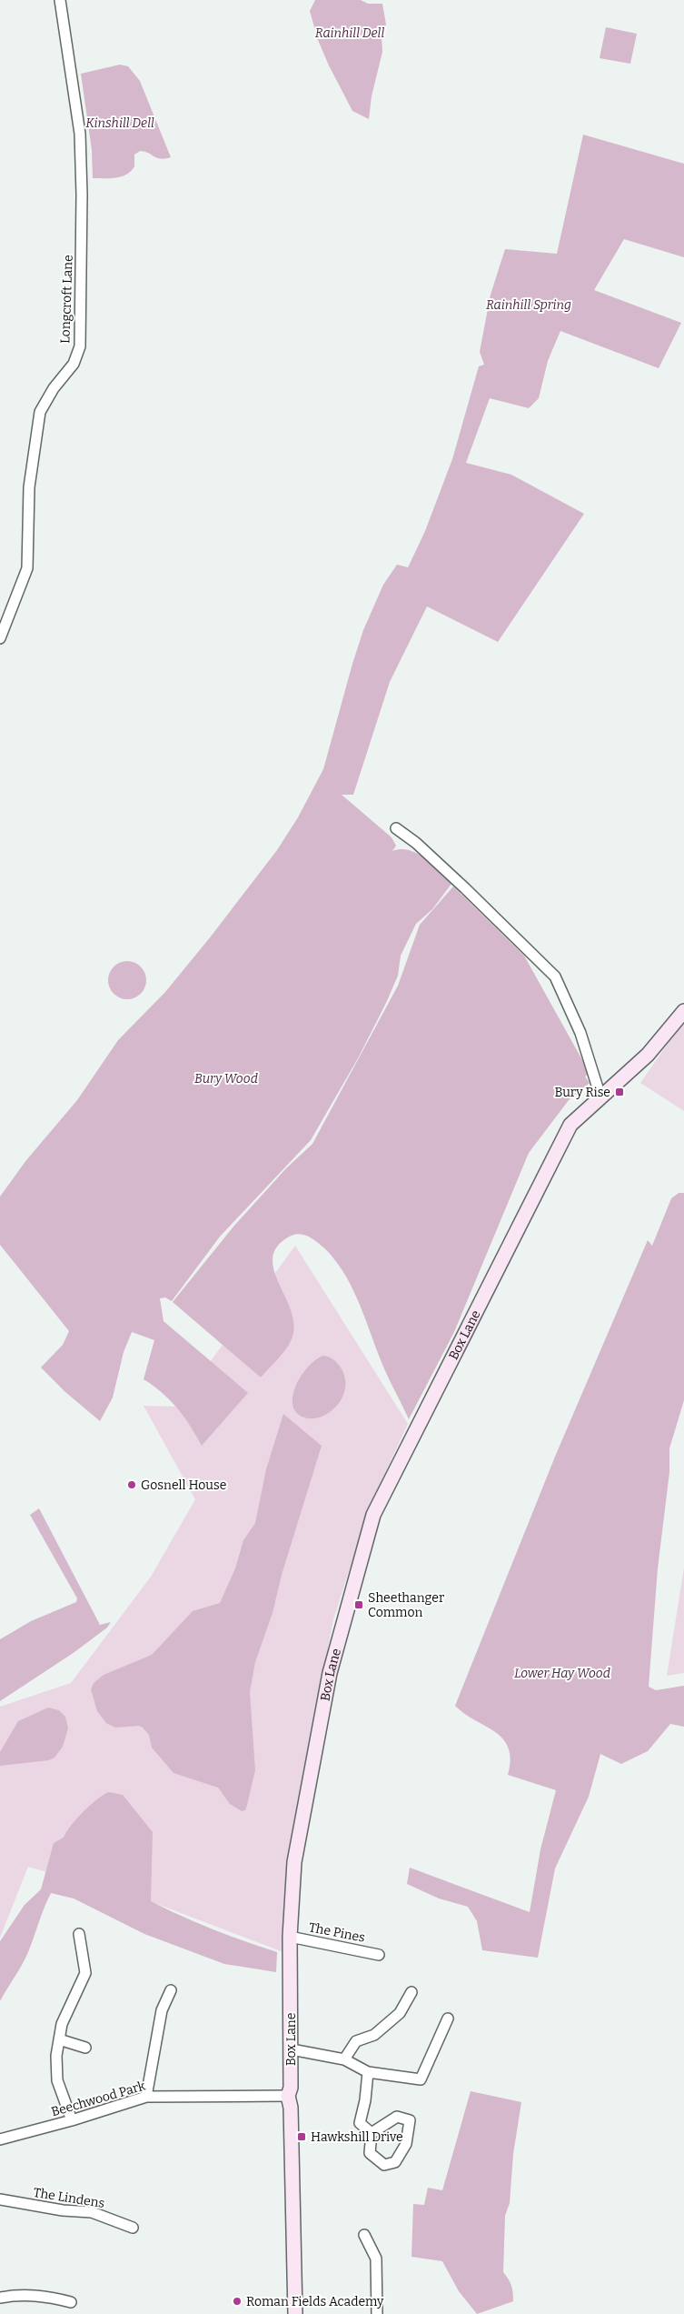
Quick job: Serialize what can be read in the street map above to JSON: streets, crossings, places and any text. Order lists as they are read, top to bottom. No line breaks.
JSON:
{"streets":{"main road":["Box Lane"],"street":["Longcroft Lane","The Pines","Beechwood Park","The Lindens"]},"crossings":[["Box Lane","The Pines"],["Box Lane","Beechwood Park"]],"parks":["Rainhill Dell","Kinshill Dell","Rainhill Spring","Bury Wood","Lower Hay Wood"],"places":{"transit":["Bury Rise","Sheethanger Common","Hawkshill Drive"],"other":["Gosnell House","Roman Fields Academy"]}}
